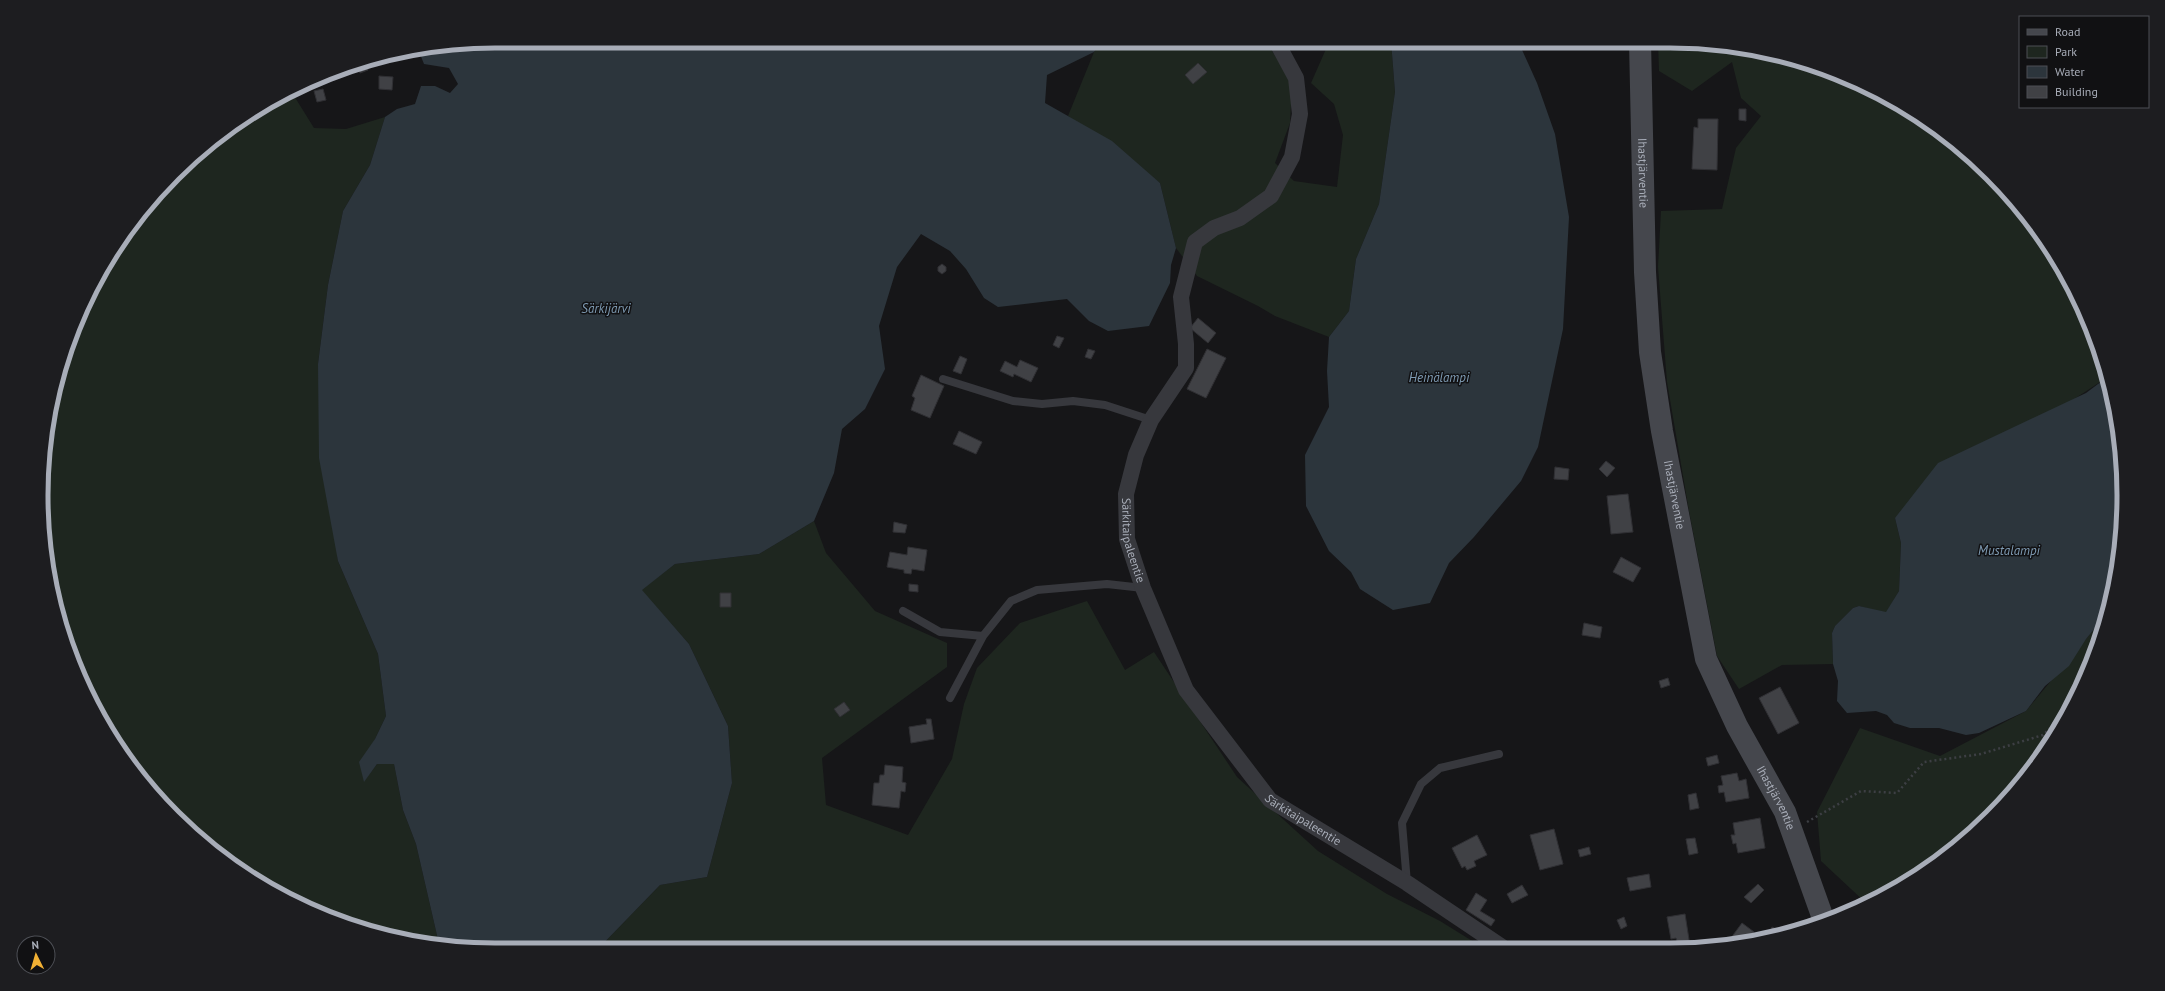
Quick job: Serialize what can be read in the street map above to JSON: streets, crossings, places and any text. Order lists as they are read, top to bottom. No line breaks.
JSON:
{"streets":{"street":["Ihastjärventie","Särkitaipaleentie"]},"water":["Särkijärvi","Heinälampi","Mustalampi"],"legend":["Road","Park","Water","Building"],"north":"top"}
